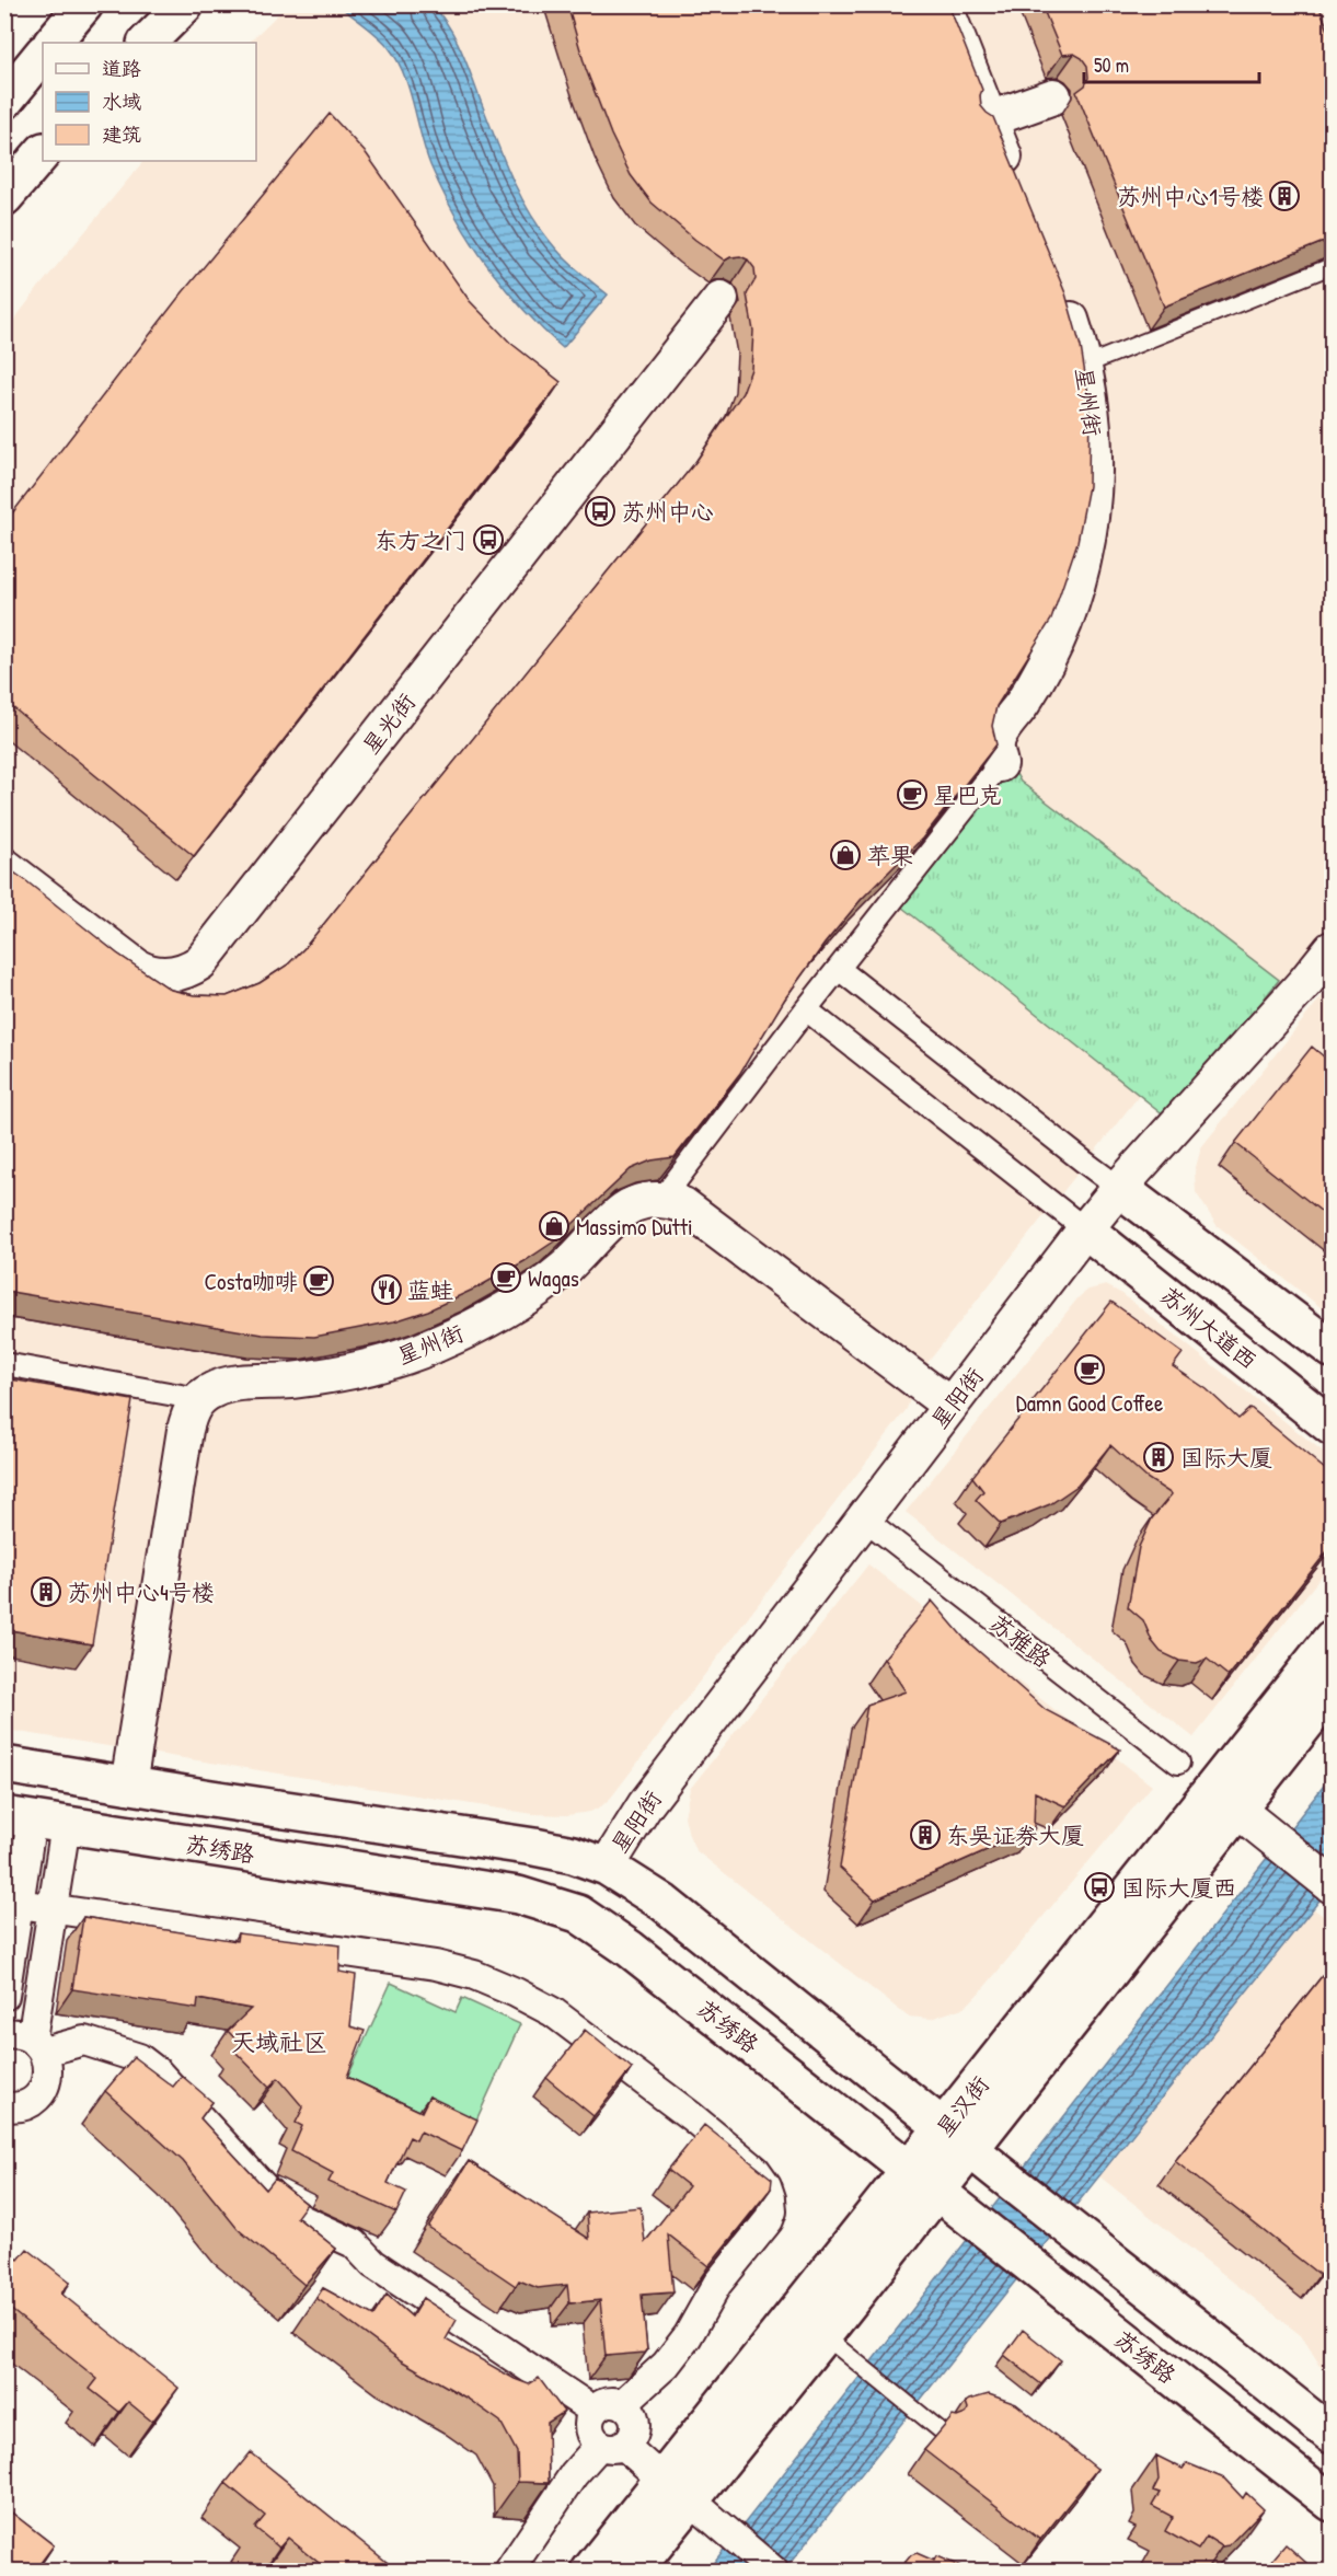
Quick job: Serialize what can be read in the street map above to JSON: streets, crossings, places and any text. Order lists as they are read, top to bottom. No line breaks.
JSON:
{"streets":{"main road":["苏州大道西","苏绣路","星汉街"],"street":["星州街","星光街","星阳街","苏雅路"]},"crossings":[["苏州大道西","星阳街"],["星阳街","苏雅路"],["星阳街","苏绣路"],["苏绣路","星汉街"]],"districts":["天域社区"],"places":{"building":["苏州中心1号楼","国际大厦","苏州中心4号楼","东吴证券大厦"],"bus stop":["苏州中心","东方之门","国际大厦西"],"cafe":["星巴克","Wagas","Costa咖啡","Damn Good Coffee"],"shop":["苹果","Massimo Dutti"],"restaurant":["蓝蛙"]},"legend":["道路","水域","建筑"],"scale_bar":"50 m"}
